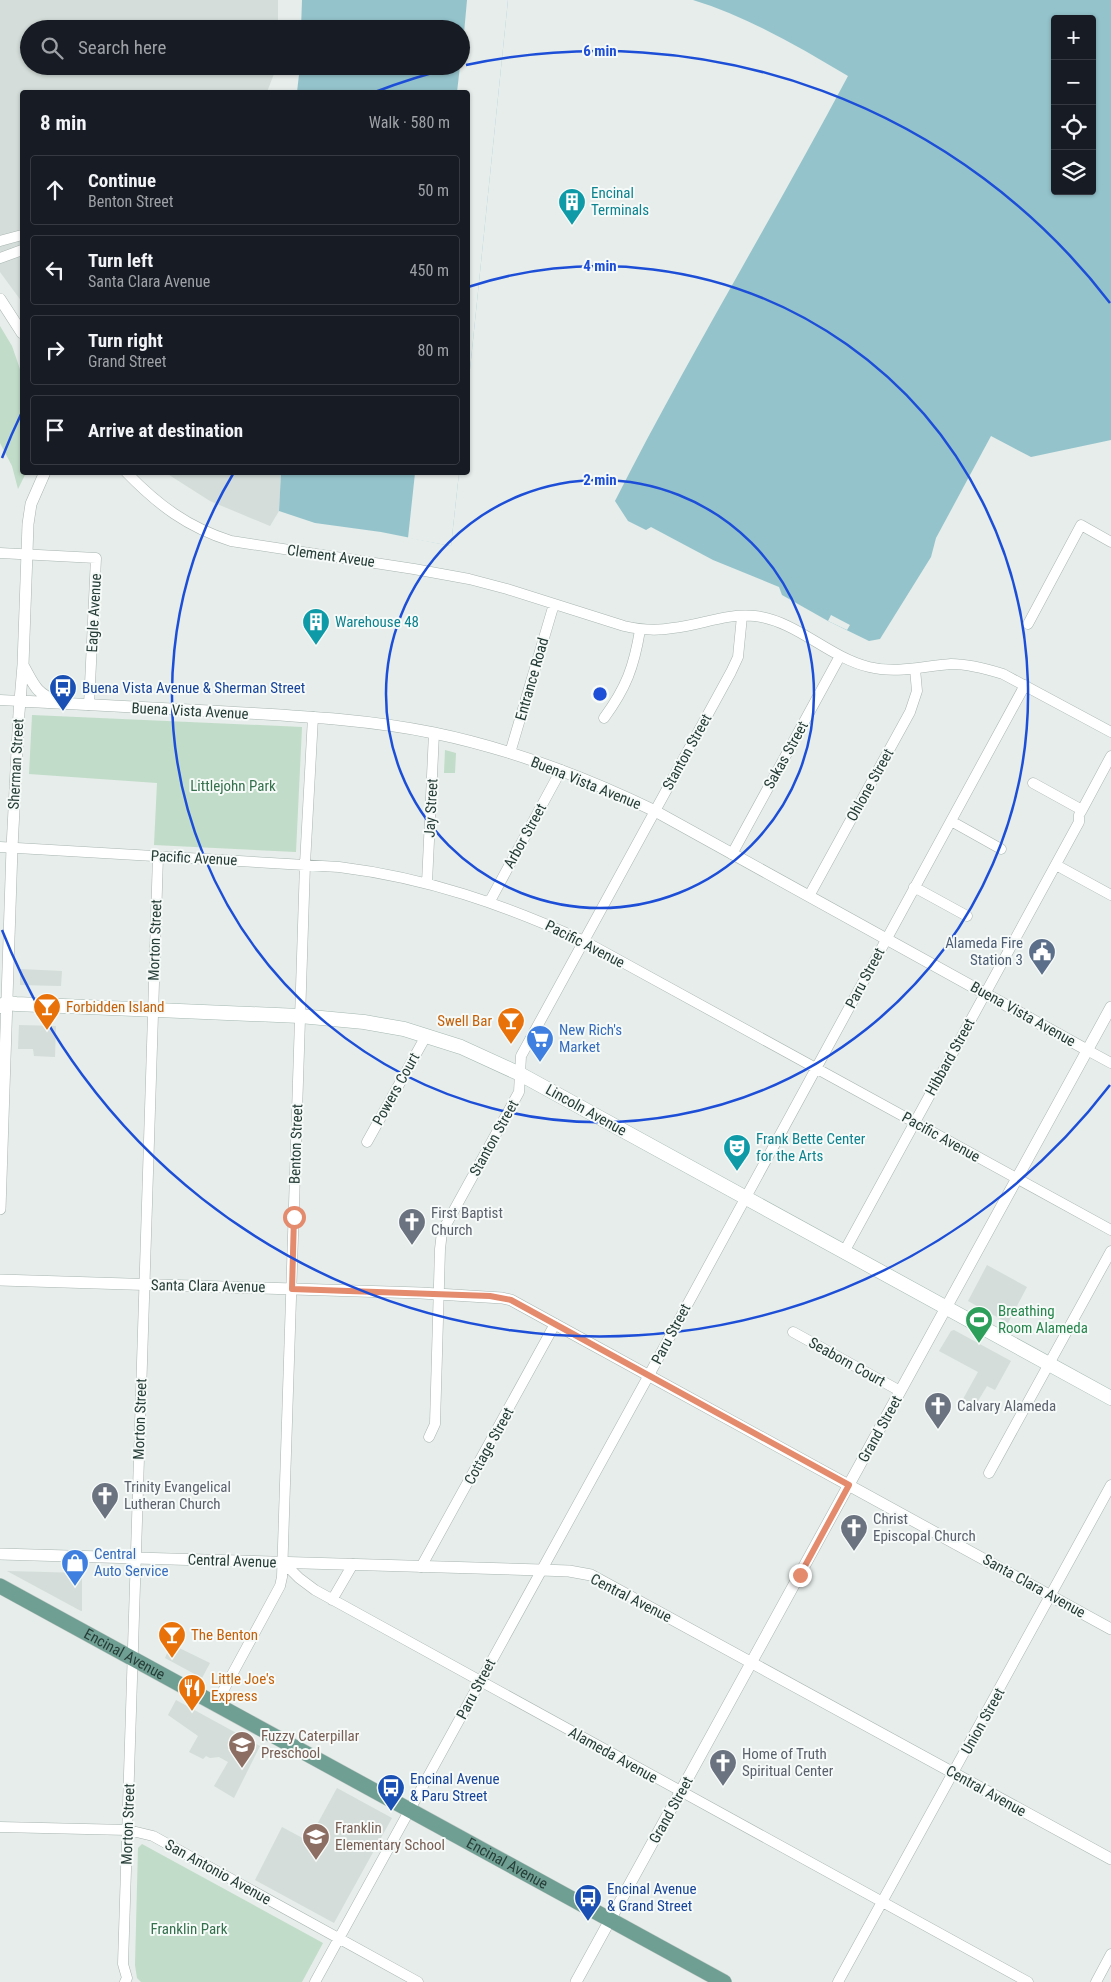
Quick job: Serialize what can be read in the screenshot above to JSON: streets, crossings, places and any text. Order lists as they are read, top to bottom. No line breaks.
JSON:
{"streets":{"main road":["Lincoln Avenue","Encinal Avenue"],"street":["Clement Aveue","Eagle Avenue","Entrance Road","Buena Vista Avenue","Stanton Street","Sakas Street","Sherman Street","Ohlone Street","Jay Street","Arbor Street","Pacific Avenue","Morton Street","Paru Street","Hibbard Street","Powers Court","Benton Street","Santa Clara Avenue","Seaborn Court","Grand Street","Cottage Street","Central Avenue","Union Street","Alameda Avenue","San Antonio Avenue"]},"crossings":[["Clement Aveue","Entrance Road"],["Eagle Avenue","Buena Vista Avenue"],["Eagle Avenue","Sherman Street"],["Entrance Road","Buena Vista Avenue"],["Buena Vista Avenue","Stanton Street"],["Buena Vista Avenue","Sakas Street"],["Buena Vista Avenue","Sherman Street"],["Buena Vista Avenue","Ohlone Street"],["Buena Vista Avenue","Jay Street"],["Buena Vista Avenue","Arbor Street"],["Buena Vista Avenue","Paru Street"],["Buena Vista Avenue","Hibbard Street"],["Buena Vista Avenue","Benton Street"],["Buena Vista Avenue","Grand Street"],["Stanton Street","Pacific Avenue"],["Stanton Street","Lincoln Avenue"],["Stanton Street","Santa Clara Avenue"],["Sherman Street","Pacific Avenue"],["Sherman Street","Lincoln Avenue"],["Jay Street","Pacific Avenue"],["Arbor Street","Pacific Avenue"],["Pacific Avenue","Morton Street"],["Pacific Avenue","Paru Street"],["Pacific Avenue","Hibbard Street"],["Pacific Avenue","Benton Street"],["Pacific Avenue","Grand Street"],["Morton Street","Lincoln Avenue"],["Morton Street","Santa Clara Avenue"],["Morton Street","Central Avenue"],["Morton Street","Encinal Avenue"],["Morton Street","San Antonio Avenue"],["Paru Street","Lincoln Avenue"],["Paru Street","Santa Clara Avenue"],["Paru Street","Central Avenue"],["Paru Street","Encinal Avenue"],["Paru Street","Alameda Avenue"],["Paru Street","San Antonio Avenue"],["Hibbard Street","Lincoln Avenue"],["Powers Court","Lincoln Avenue"],["Lincoln Avenue","Benton Street"],["Lincoln Avenue","Grand Street"],["Benton Street","Santa Clara Avenue"],["Benton Street","Central Avenue"],["Benton Street","Encinal Avenue"],["Benton Street","Alameda Avenue"],["Santa Clara Avenue","Grand Street"],["Santa Clara Avenue","Cottage Street"],["Santa Clara Avenue","Union Street"],["Seaborn Court","Grand Street"],["Grand Street","Central Avenue"],["Grand Street","Encinal Avenue"],["Grand Street","Alameda Avenue"],["Cottage Street","Central Avenue"],["Central Avenue","Union Street"],["Central Avenue","Alameda Avenue"],["Union Street","Alameda Avenue"]],"parks":["Littlejohn Park","Franklin Park"],"places":{"building":["Encinal Terminals","Warehouse 48"],"bus stop":["Buena Vista Avenue & Sherman Street","Encinal Avenue & Paru Street","Encinal Avenue & Grand Street"],"public building":["Alameda Fire Station 3"],"bar":["Forbidden Island","Swell Bar","The Benton"],"supermarket":["New Rich's Market"],"theatre":["Frank Bette Center for the Arts"],"church":["First Baptist Church","Calvary Alameda","Trinity Evangelical Lutheran Church","Christ Episcopal Church","Home of Truth Spiritual Center"],"sports":["Breathing Room Alameda"],"shop":["Central Auto Service"],"restaurant":["Little Joe's Express"],"school or university":["Fuzzy Caterpillar Preschool","Franklin Elementary School"]},"page":{"map_buttons":["+","−"],"search":"Search here","heading":["8 min","Walk · 580 m"],"list":[["Continue","Benton Street","50 m"],["Turn left","Santa Clara Avenue","450 m"],["Turn right","Grand Street","80 m"],"Arrive at destination"]},"rings":["6 min","4 min","2 min"]}
